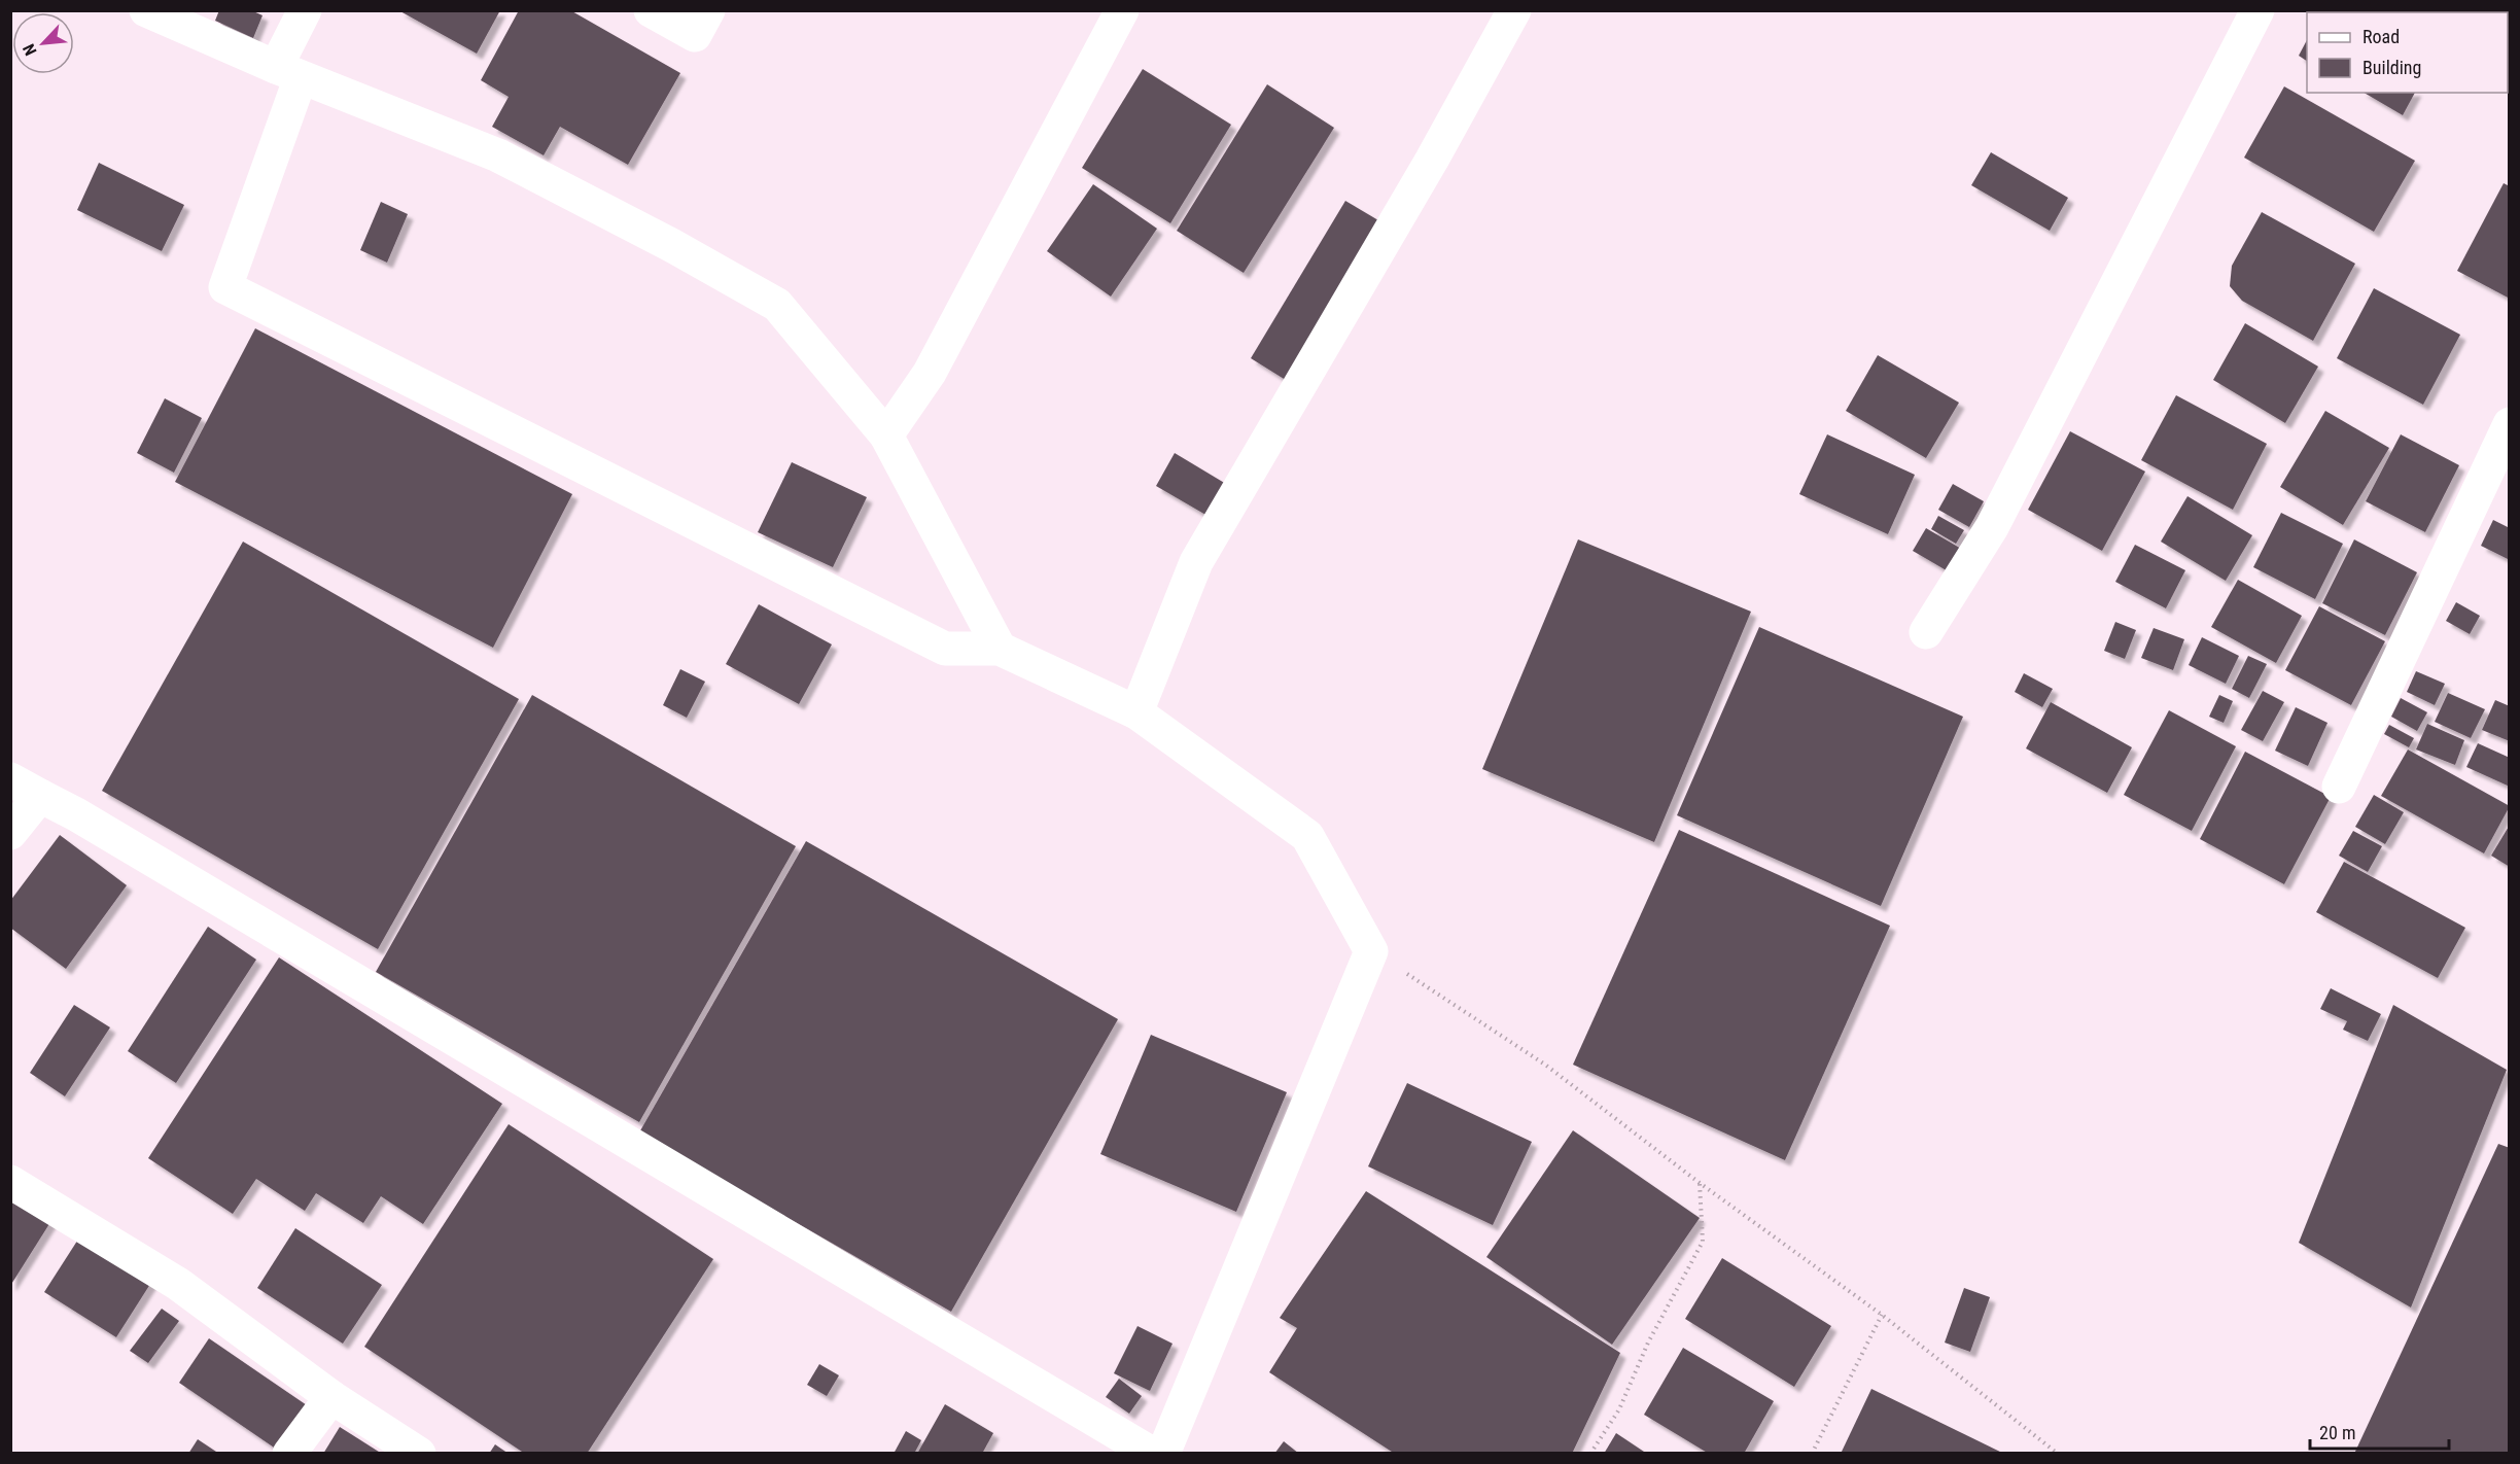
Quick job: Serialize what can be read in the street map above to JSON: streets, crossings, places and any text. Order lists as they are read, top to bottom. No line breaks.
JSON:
{"legend":["Road","Building"],"scale_bar":"20 m","north":"bottom left"}
